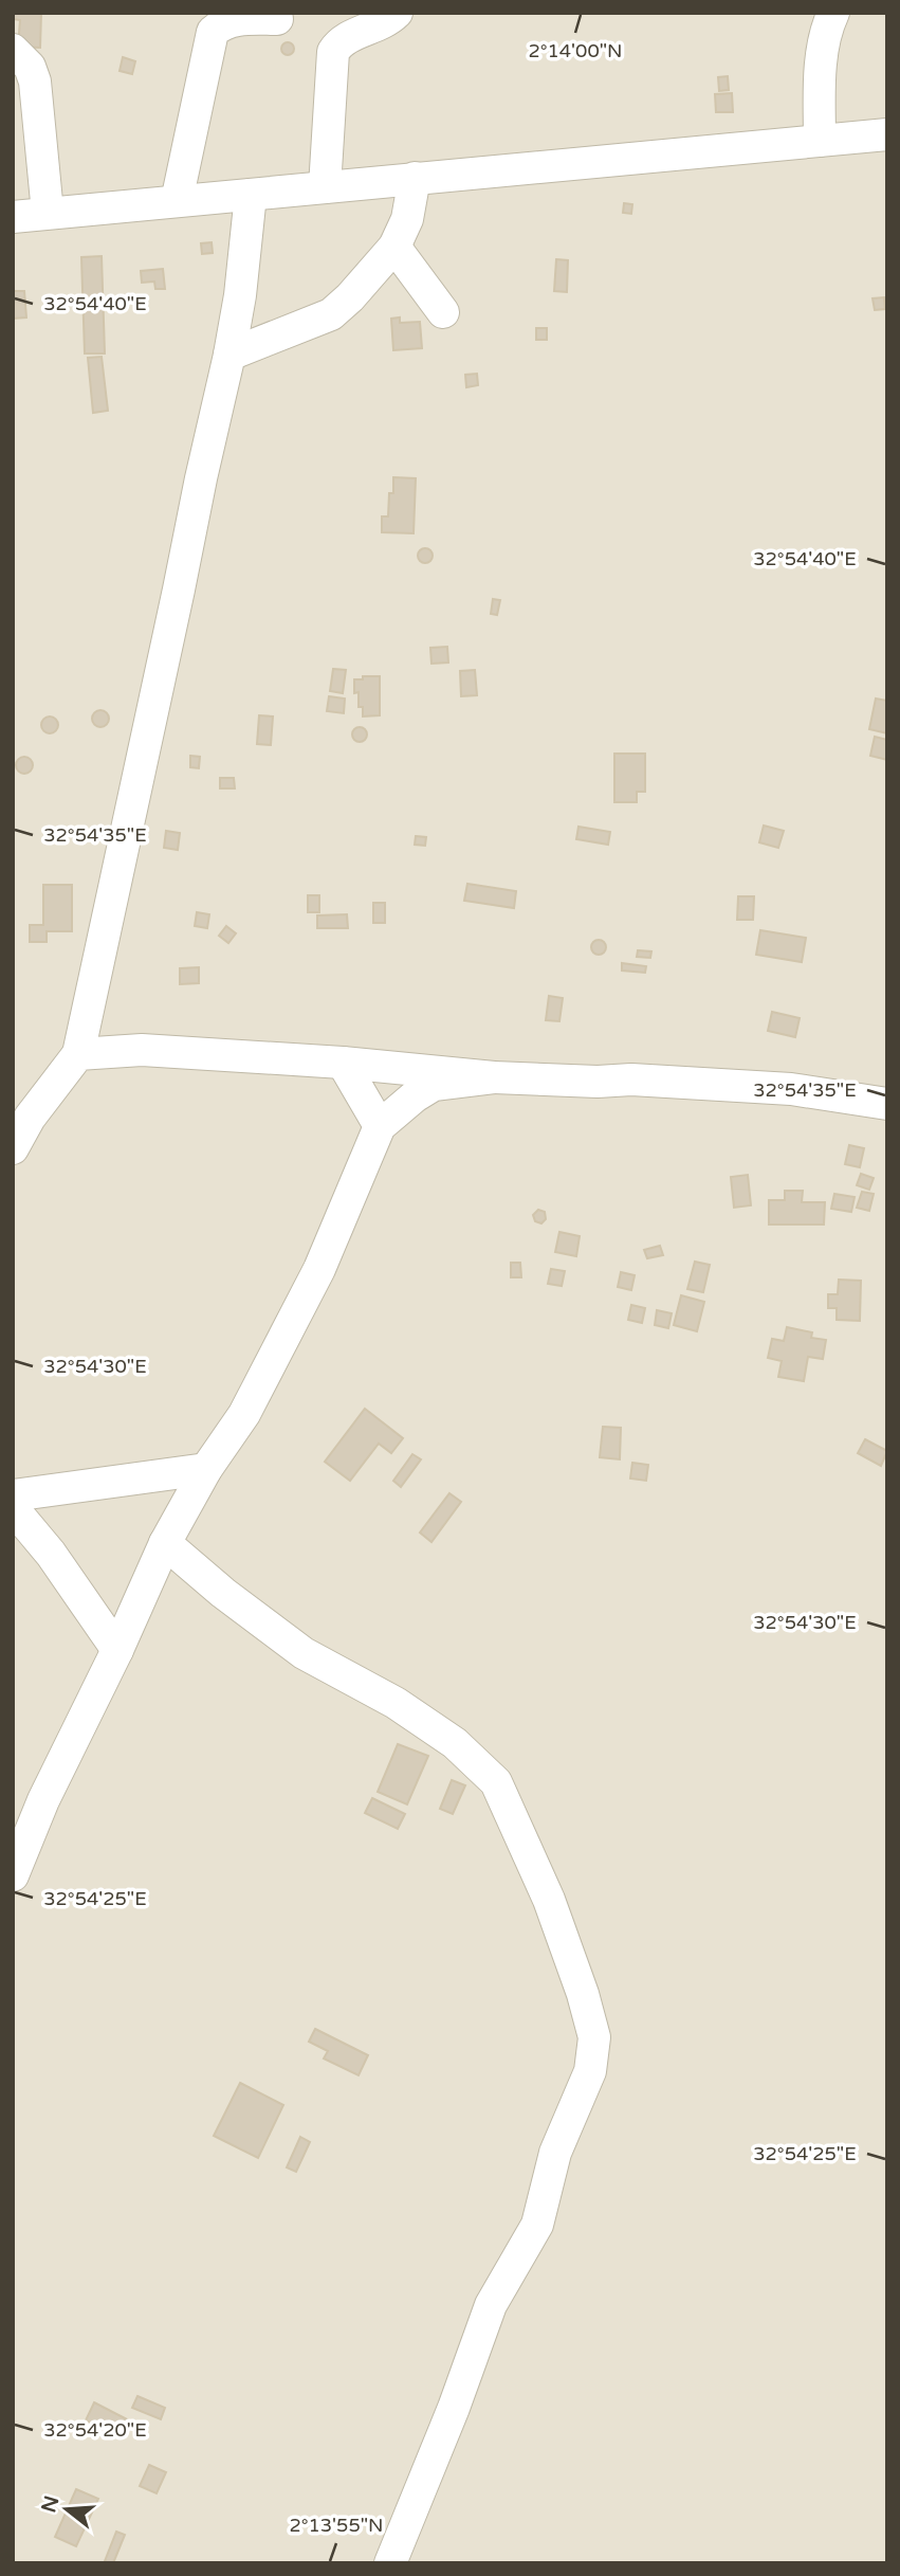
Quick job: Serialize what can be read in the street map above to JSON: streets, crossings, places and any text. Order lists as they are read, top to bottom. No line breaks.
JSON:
{"north":"left","coordinates":["2°14'00\"N","32°54'40\"E","32°54'35\"E","32°54'30\"E","32°54'25\"E","32°54'20\"E","2°13'55\"N"]}
